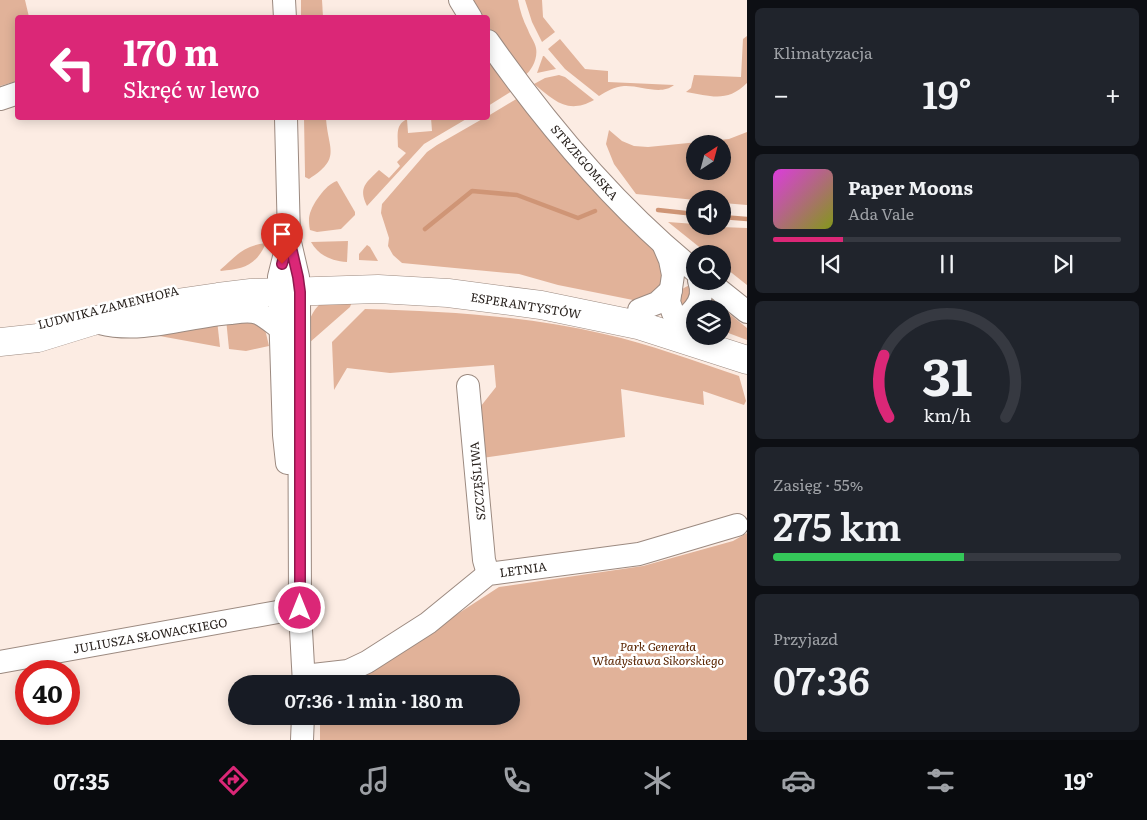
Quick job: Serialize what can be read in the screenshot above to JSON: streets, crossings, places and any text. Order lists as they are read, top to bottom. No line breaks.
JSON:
{"streets":{"main road":["ESPERANTYSTÓW","LUDWIKA ZAMENHOFA"],"street":["STRZEGOMSKA","SZCZĘŚLIWA","LETNIA","JULIUSZA SŁOWACKIEGO"]},"crossings":[["ESPERANTYSTÓW","LUDWIKA ZAMENHOFA"],["SZCZĘŚLIWA","LETNIA"]],"parks":["Park Generała Władysława Sikorskiego"],"north":"top right","page":{"tile":["Klimatyzacja",["Zasięg · 55%","275 km"],["Przyjazd","07:36"]],"turn":["170 m","Skręć w lewo"],"heat":["−","19°","+"],"song":["Paper Moons","Ada Vale"],"limit":"40","trip":"07:36 · 1 min · 180 m","tabs":["07:35","19°"],"gauge":["31","km/h"]}}
